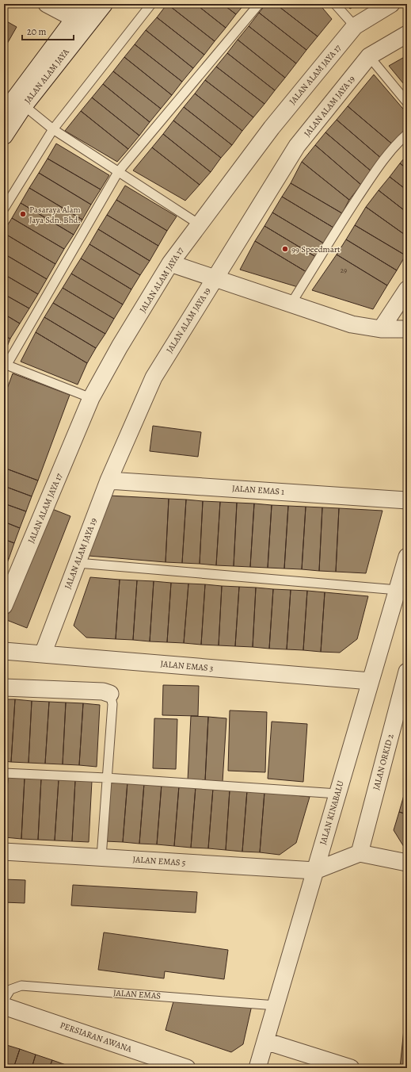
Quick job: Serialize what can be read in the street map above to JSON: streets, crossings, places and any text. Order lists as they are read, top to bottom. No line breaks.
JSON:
{"streets":{"street":["JALAN ALAM JAYA 17","JALAN ALAM JAYA","JALAN ALAM JAYA 19","JALAN EMAS 1","JALAN EMAS 3","JALAN ORKID 2","JALAN KINABALU","JALAN EMAS 5","PERSIARAN AWANA"],"lane":["JALAN EMAS"]},"crossings":[["JALAN ALAM JAYA 19","JALAN EMAS 1"],["JALAN ALAM JAYA 19","JALAN EMAS 3"],["JALAN EMAS 3","JALAN KINABALU"],["JALAN KINABALU","JALAN EMAS 5"],["JALAN KINABALU","JALAN EMAS"]],"places":["Pasaraya Alam Jaya Sdn. Bhd.","99 Speedmart"],"house_numbers":["29"],"scale_bar":"20 m"}
